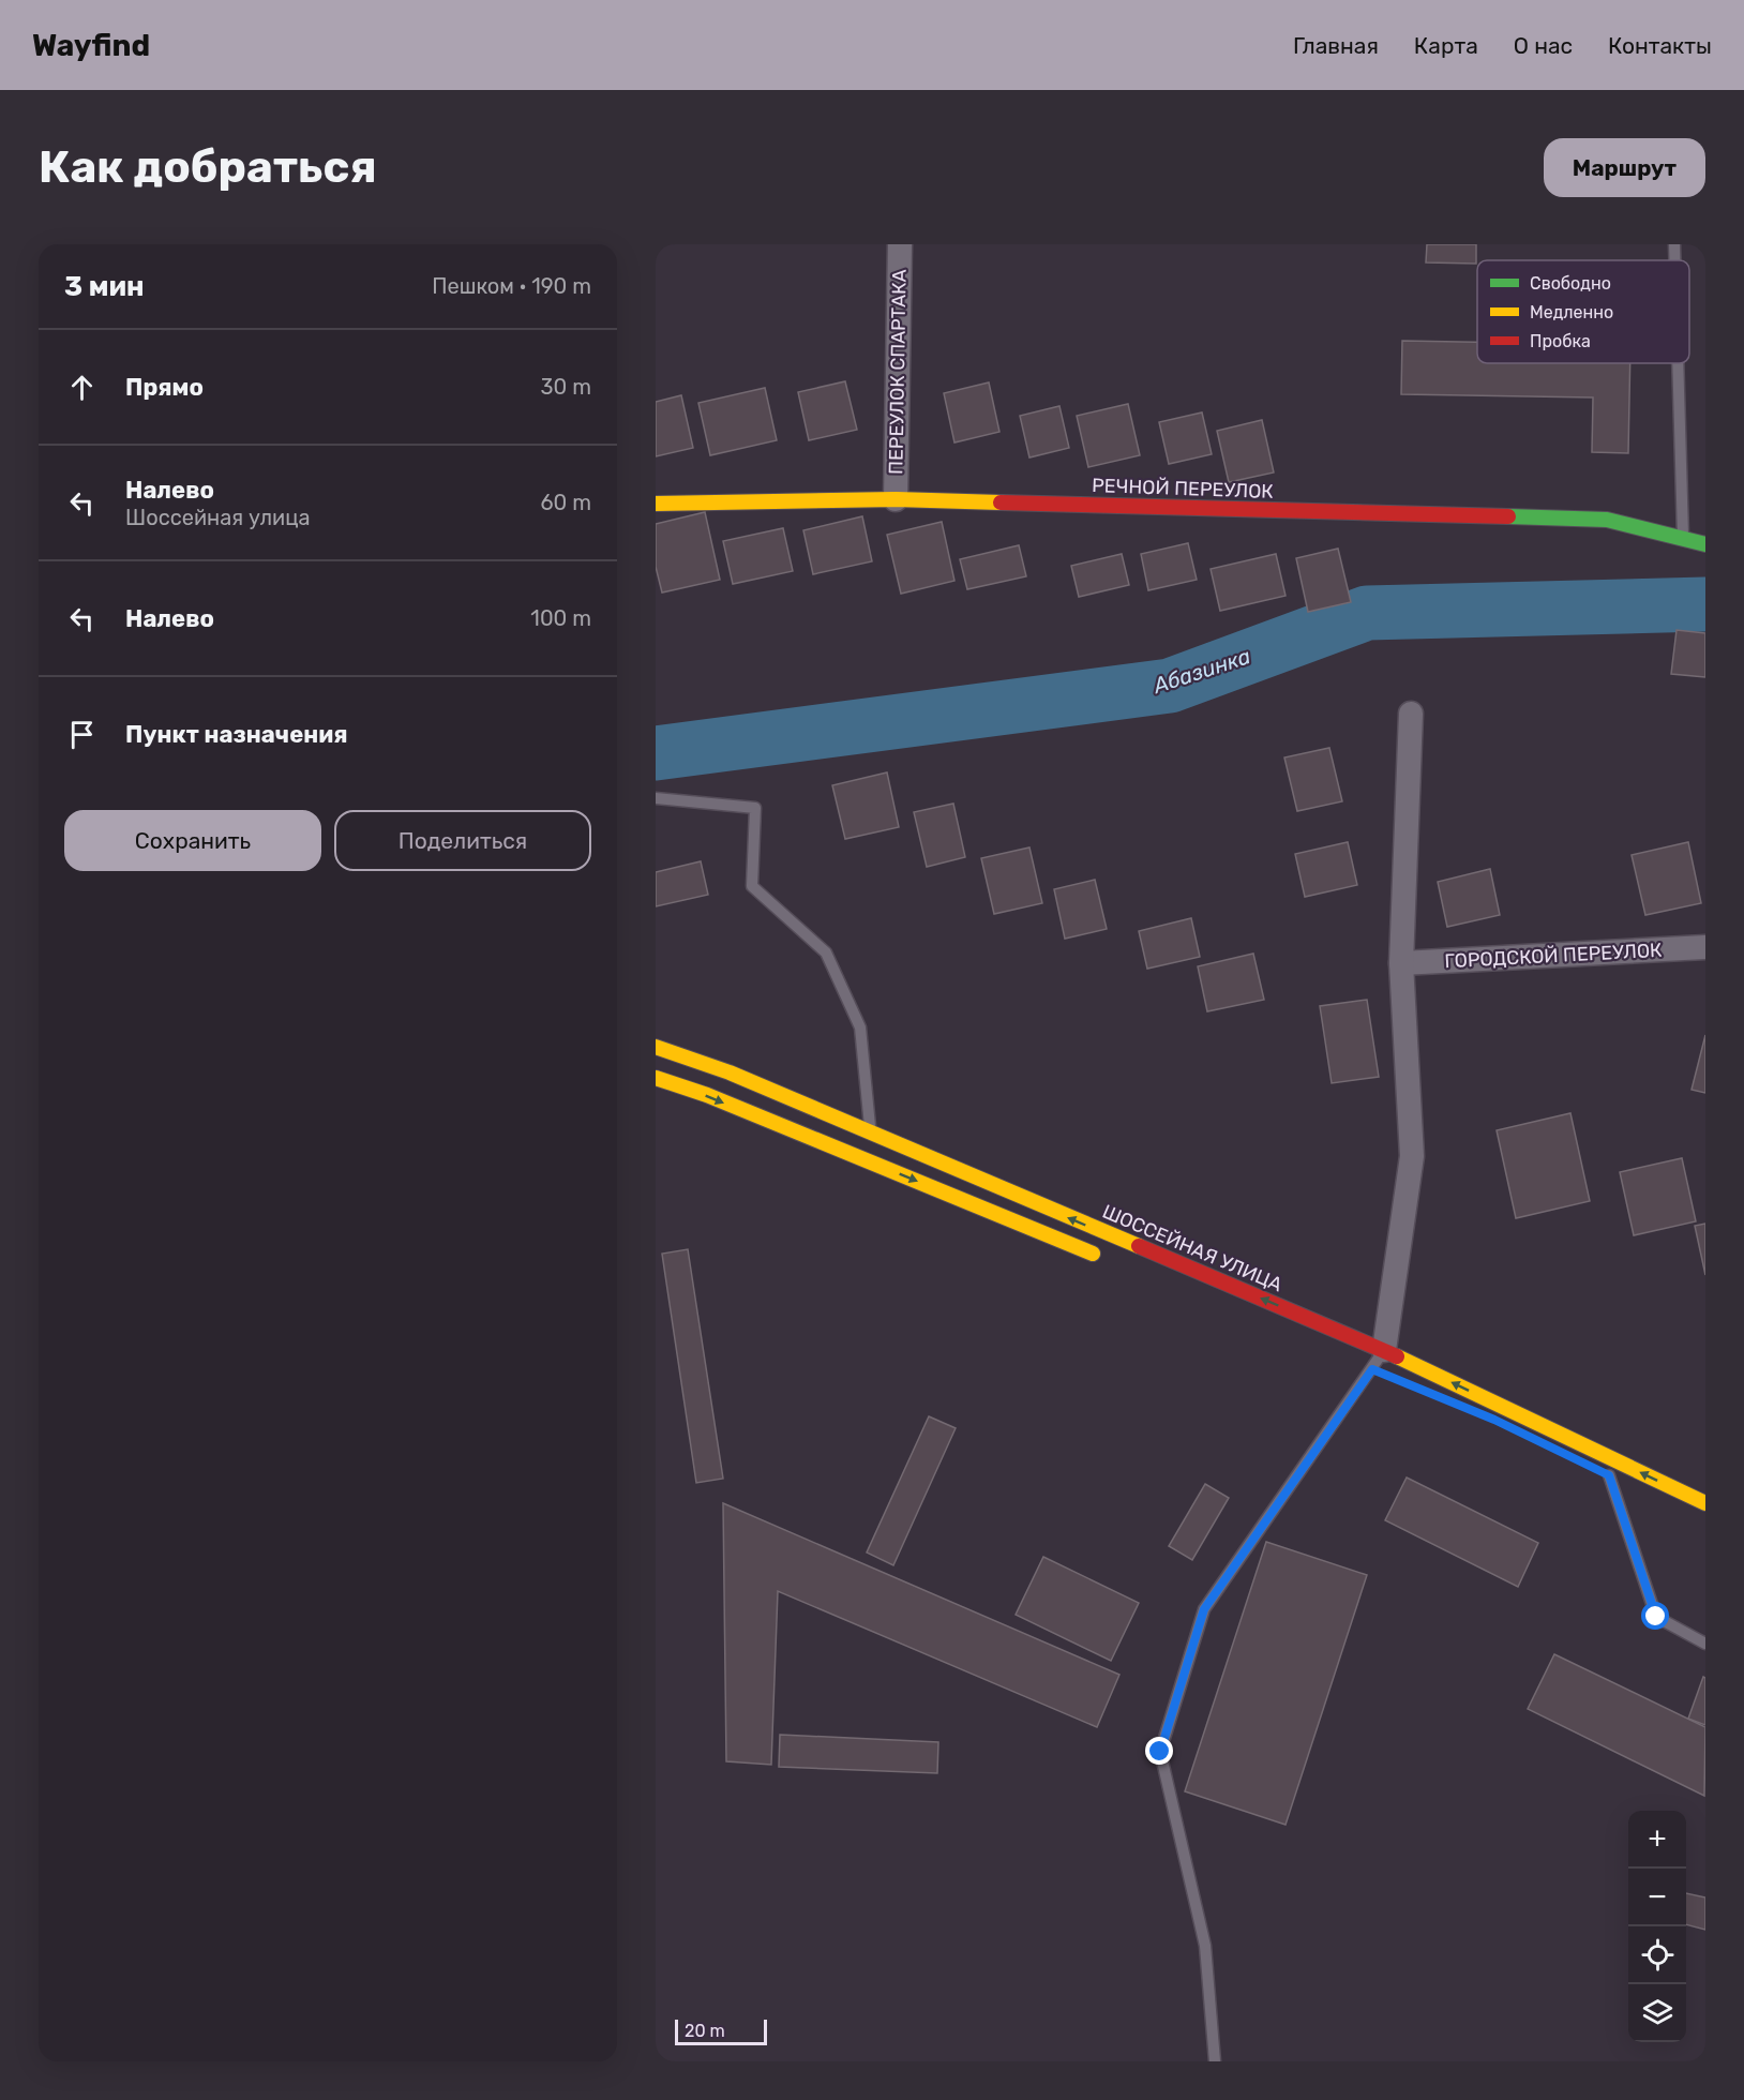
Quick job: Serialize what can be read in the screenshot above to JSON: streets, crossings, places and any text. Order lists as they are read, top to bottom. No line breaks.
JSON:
{"streets":{"main road":["РЕЧНОЙ ПЕРЕУЛОК","ШОССЕЙНАЯ УЛИЦА"],"street":["ПЕРЕУЛОК СПАРТАКА","ГОРОДСКОЙ ПЕРЕУЛОК"]},"crossings":[["ПЕРЕУЛОК СПАРТАКА","РЕЧНОЙ ПЕРЕУЛОК"]],"water":["Абазинка"],"legend":["Свободно","Медленно","Пробка"],"scale_bar":"20 m","page":{"header":"Wayfind","nav":["Главная","Карта","О нас","Контакты"],"buttons":["Маршрут",["Сохранить","Поделиться"]],"title":"Как добраться","heading":["3 мин","Пешком · 190 m"],"list":[["Прямо","30 m"],["Налево","Шоссейная улица","60 m"],["Налево","100 m"],"Пункт назначения"],"map_buttons":["+","−"],"scale":"20 m"}}
